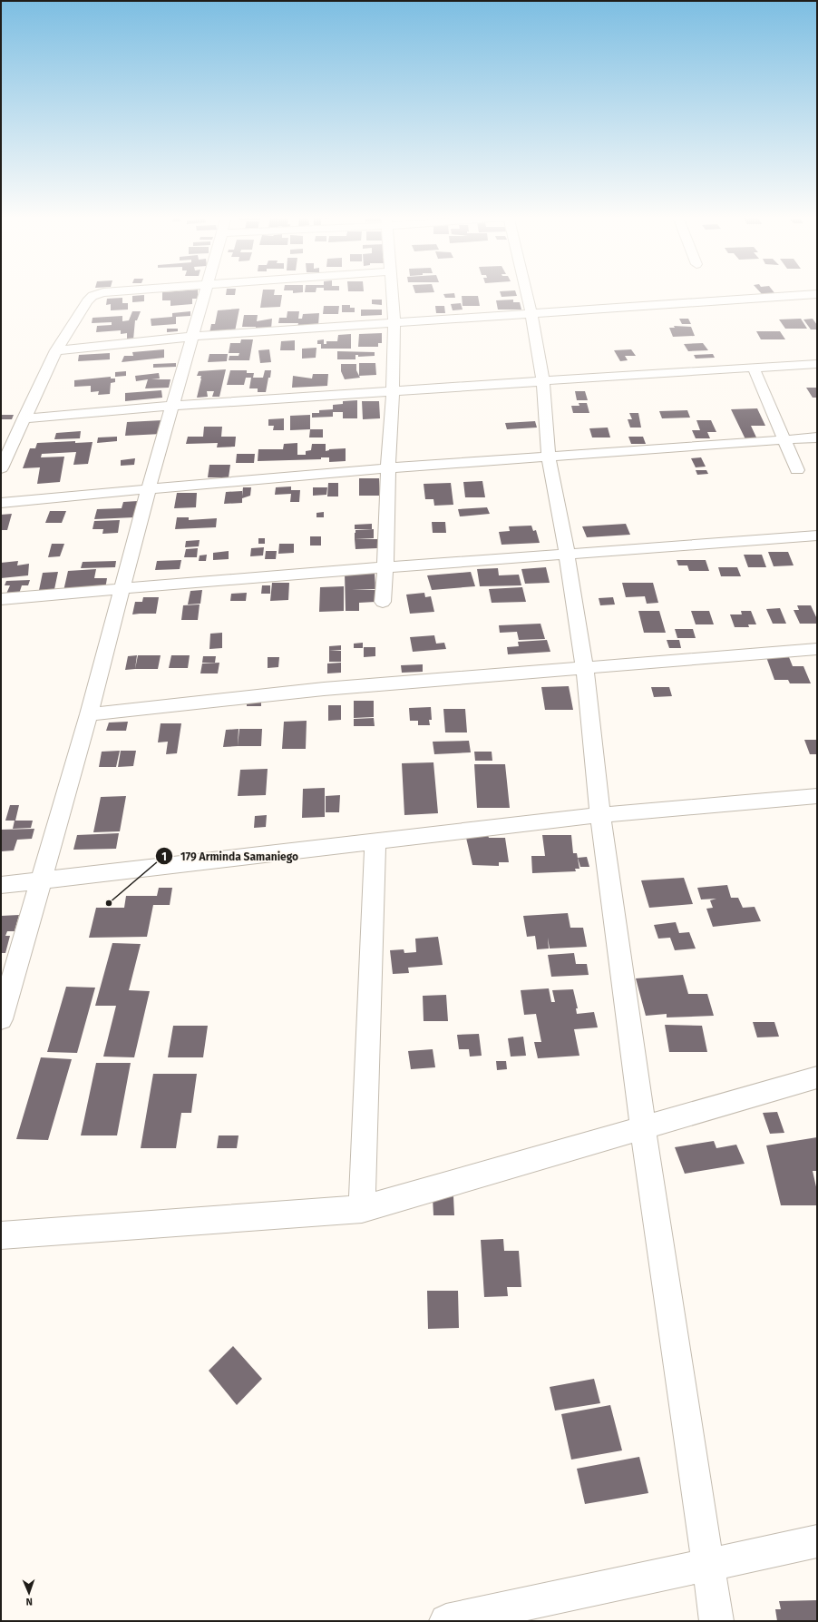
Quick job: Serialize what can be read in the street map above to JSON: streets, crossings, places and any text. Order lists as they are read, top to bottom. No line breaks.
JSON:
{"places":["179 Arminda Samaniego"],"north":"bottom"}
